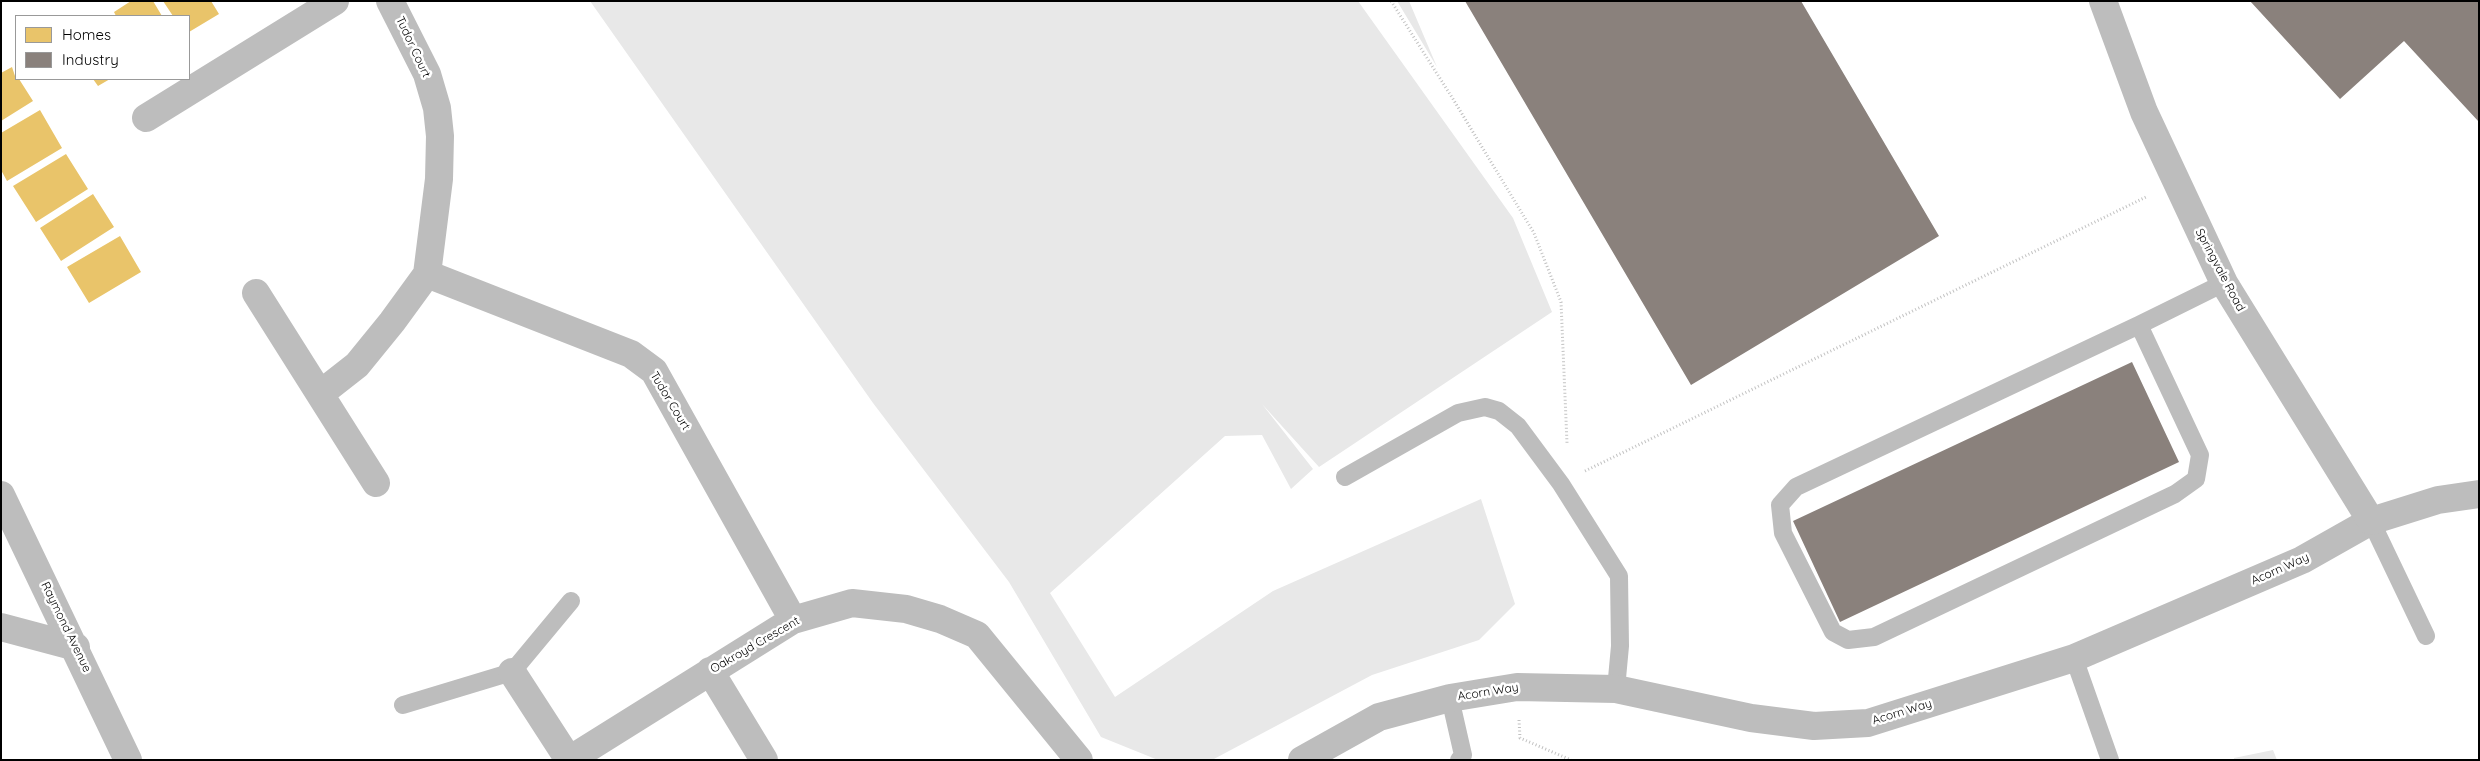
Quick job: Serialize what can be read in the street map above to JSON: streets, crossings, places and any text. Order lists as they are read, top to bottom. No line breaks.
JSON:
{"streets":{"street":["Tudor Court","Springvale Road","Acorn Way","Raymond Avenue","Oakroyd Crescent"]},"crossings":[["Tudor Court","Oakroyd Crescent"],["Springvale Road","Acorn Way"]],"legend":["Homes","Industry"]}
